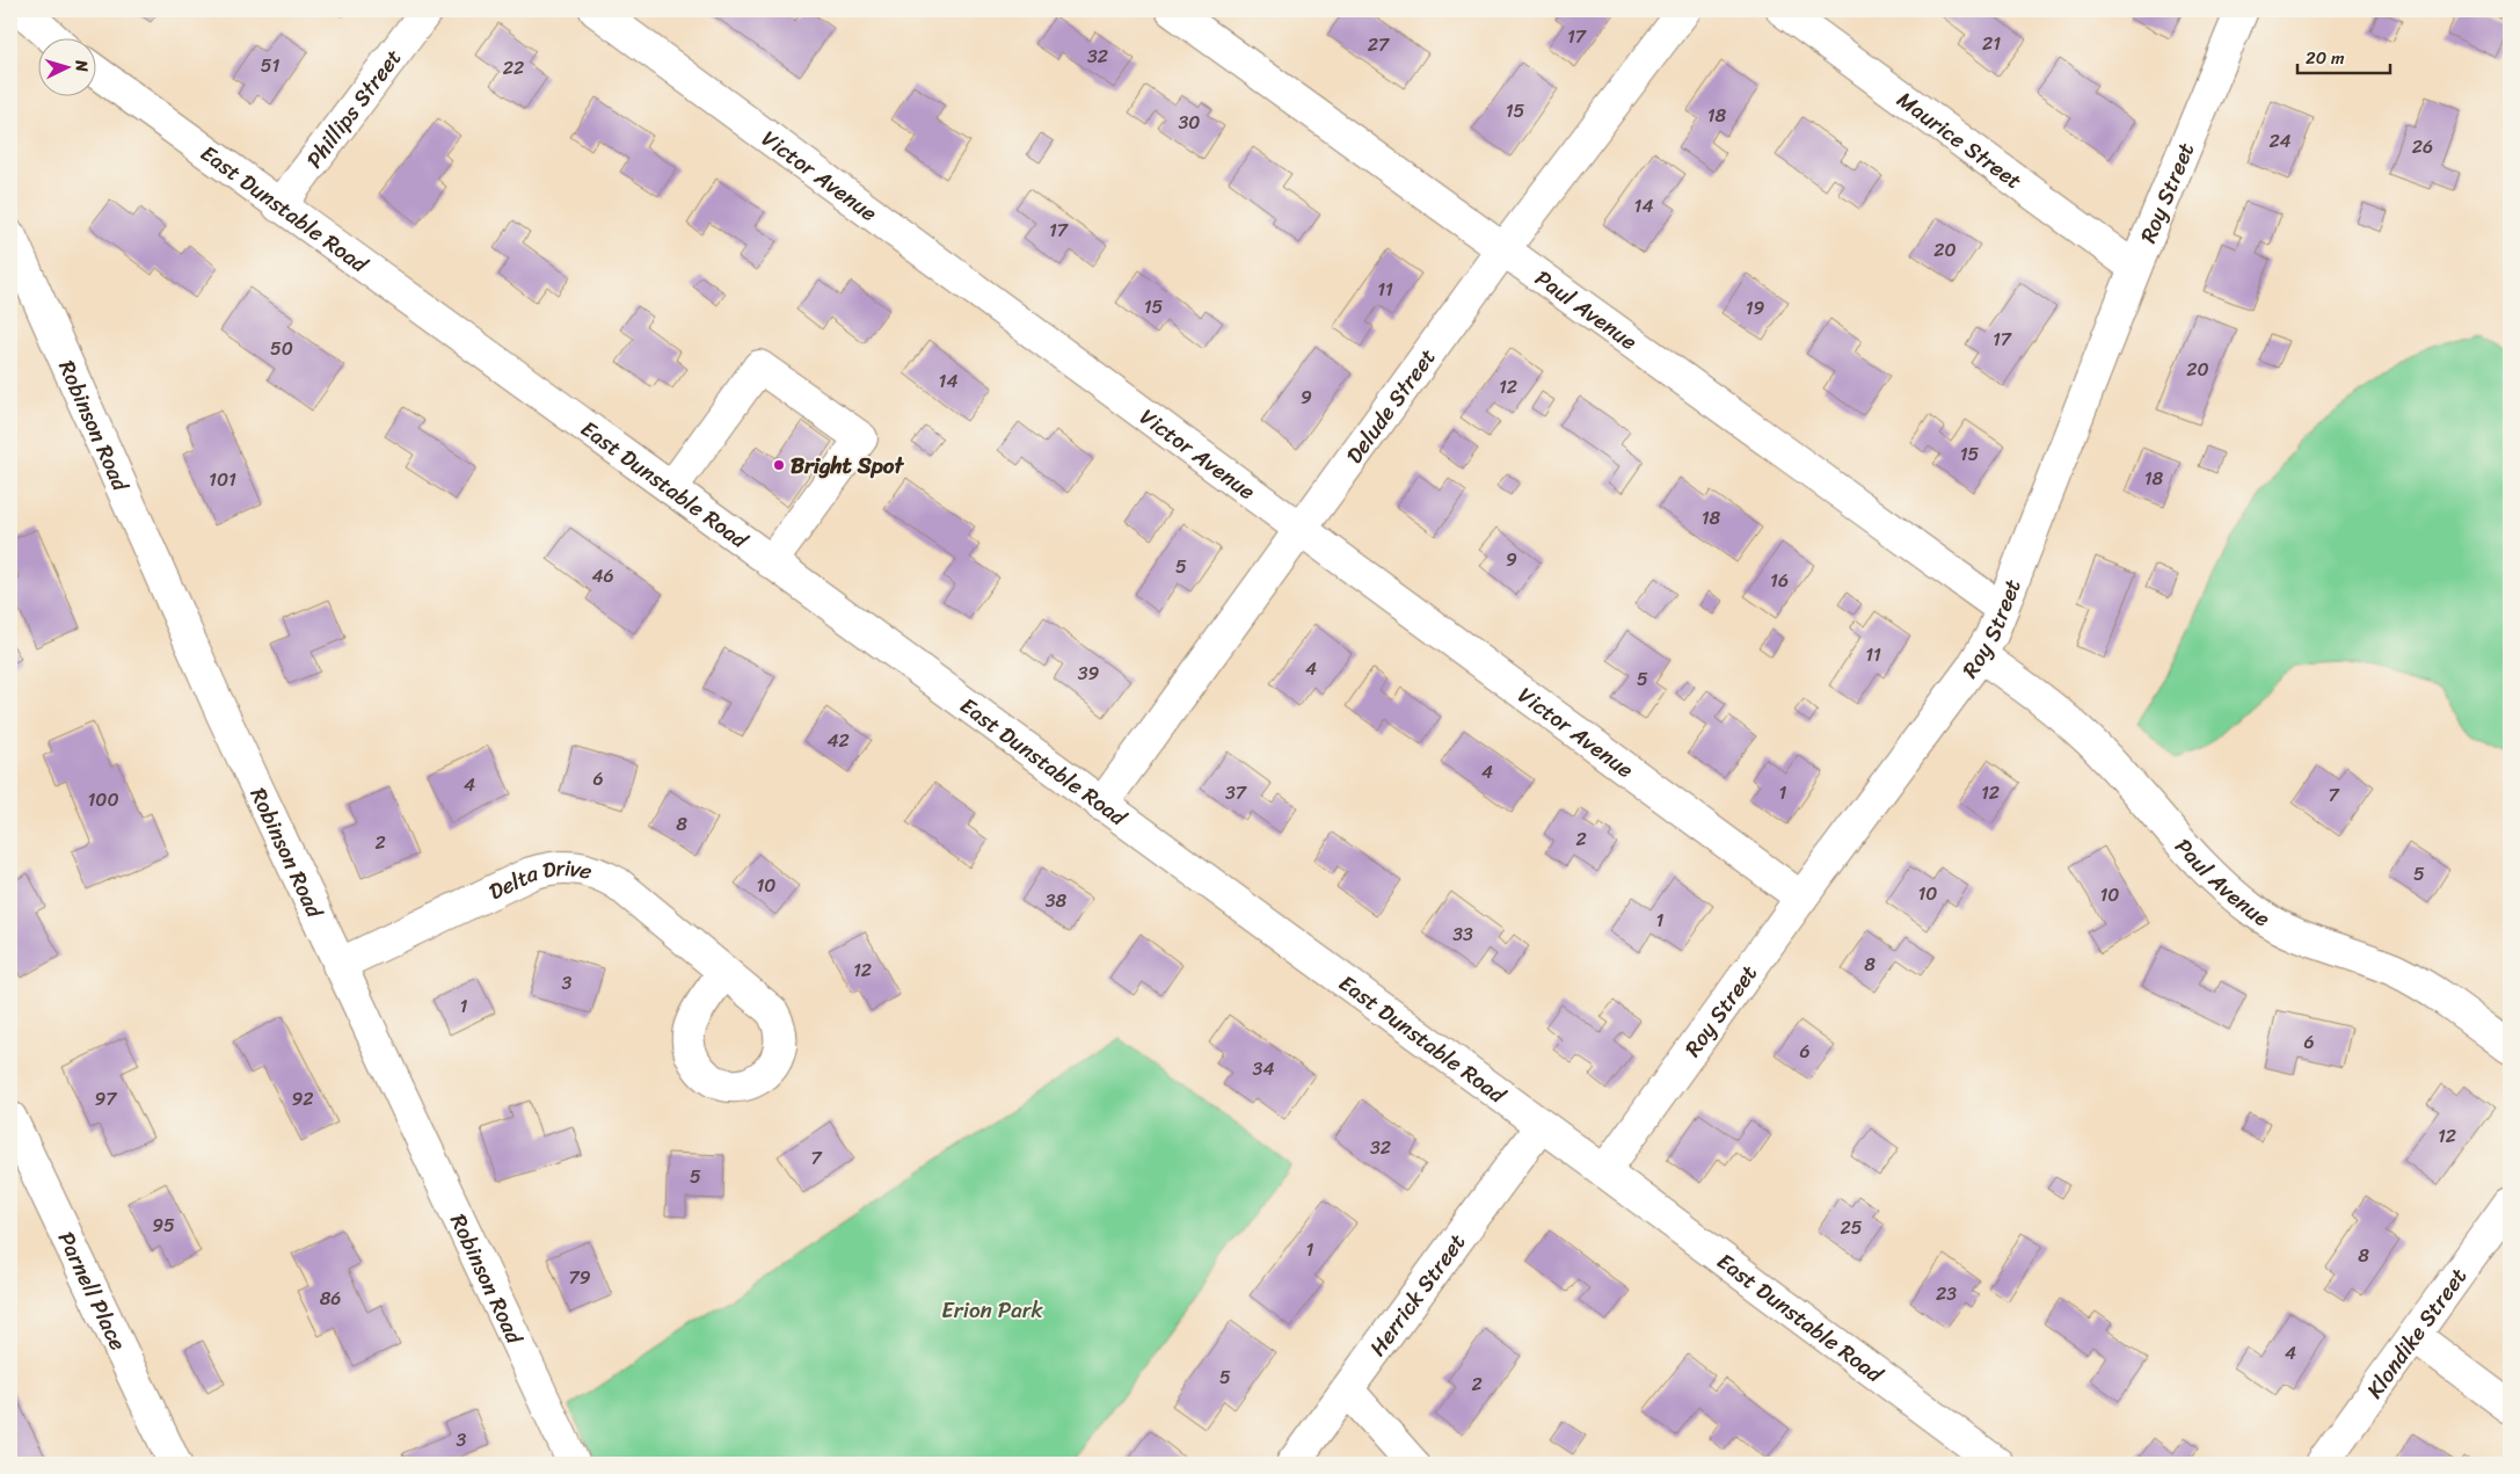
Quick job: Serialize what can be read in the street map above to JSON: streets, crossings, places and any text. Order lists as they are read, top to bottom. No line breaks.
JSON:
{"streets":{"street":["Phillips Street","Maurice Street","Victor Avenue","Roy Street","East Dunstable Road","Paul Avenue","Delude Street","Robinson Road","Delta Drive","Parnell Place","Herrick Street","Klondike Street"]},"crossings":[["Phillips Street","East Dunstable Road"],["Maurice Street","Roy Street"],["Victor Avenue","Roy Street"],["Victor Avenue","Delude Street"],["Roy Street","East Dunstable Road"],["Roy Street","Paul Avenue"],["East Dunstable Road","Delude Street"],["East Dunstable Road","Herrick Street"],["Paul Avenue","Delude Street"],["Robinson Road","Delta Drive"]],"parks":["Erion Park"],"places":["Bright Spot"],"house_numbers":["17","21","27","32","51","22","15","18","30","24","26","14","17","20","11","15","19","17","50","20","14","12","9","15","18","101","18","9","5","46","16","11","4","39","5","42","4","6","4","37","1","12","7","100","8","2","2","5","10","10","10","38","1","33","8","12","3","1","6","6","34","97","92","12","32","7","5","95","25","1","8","79","23","86","4","5","2","3"],"scale_bar":"20 m","north":"right"}
